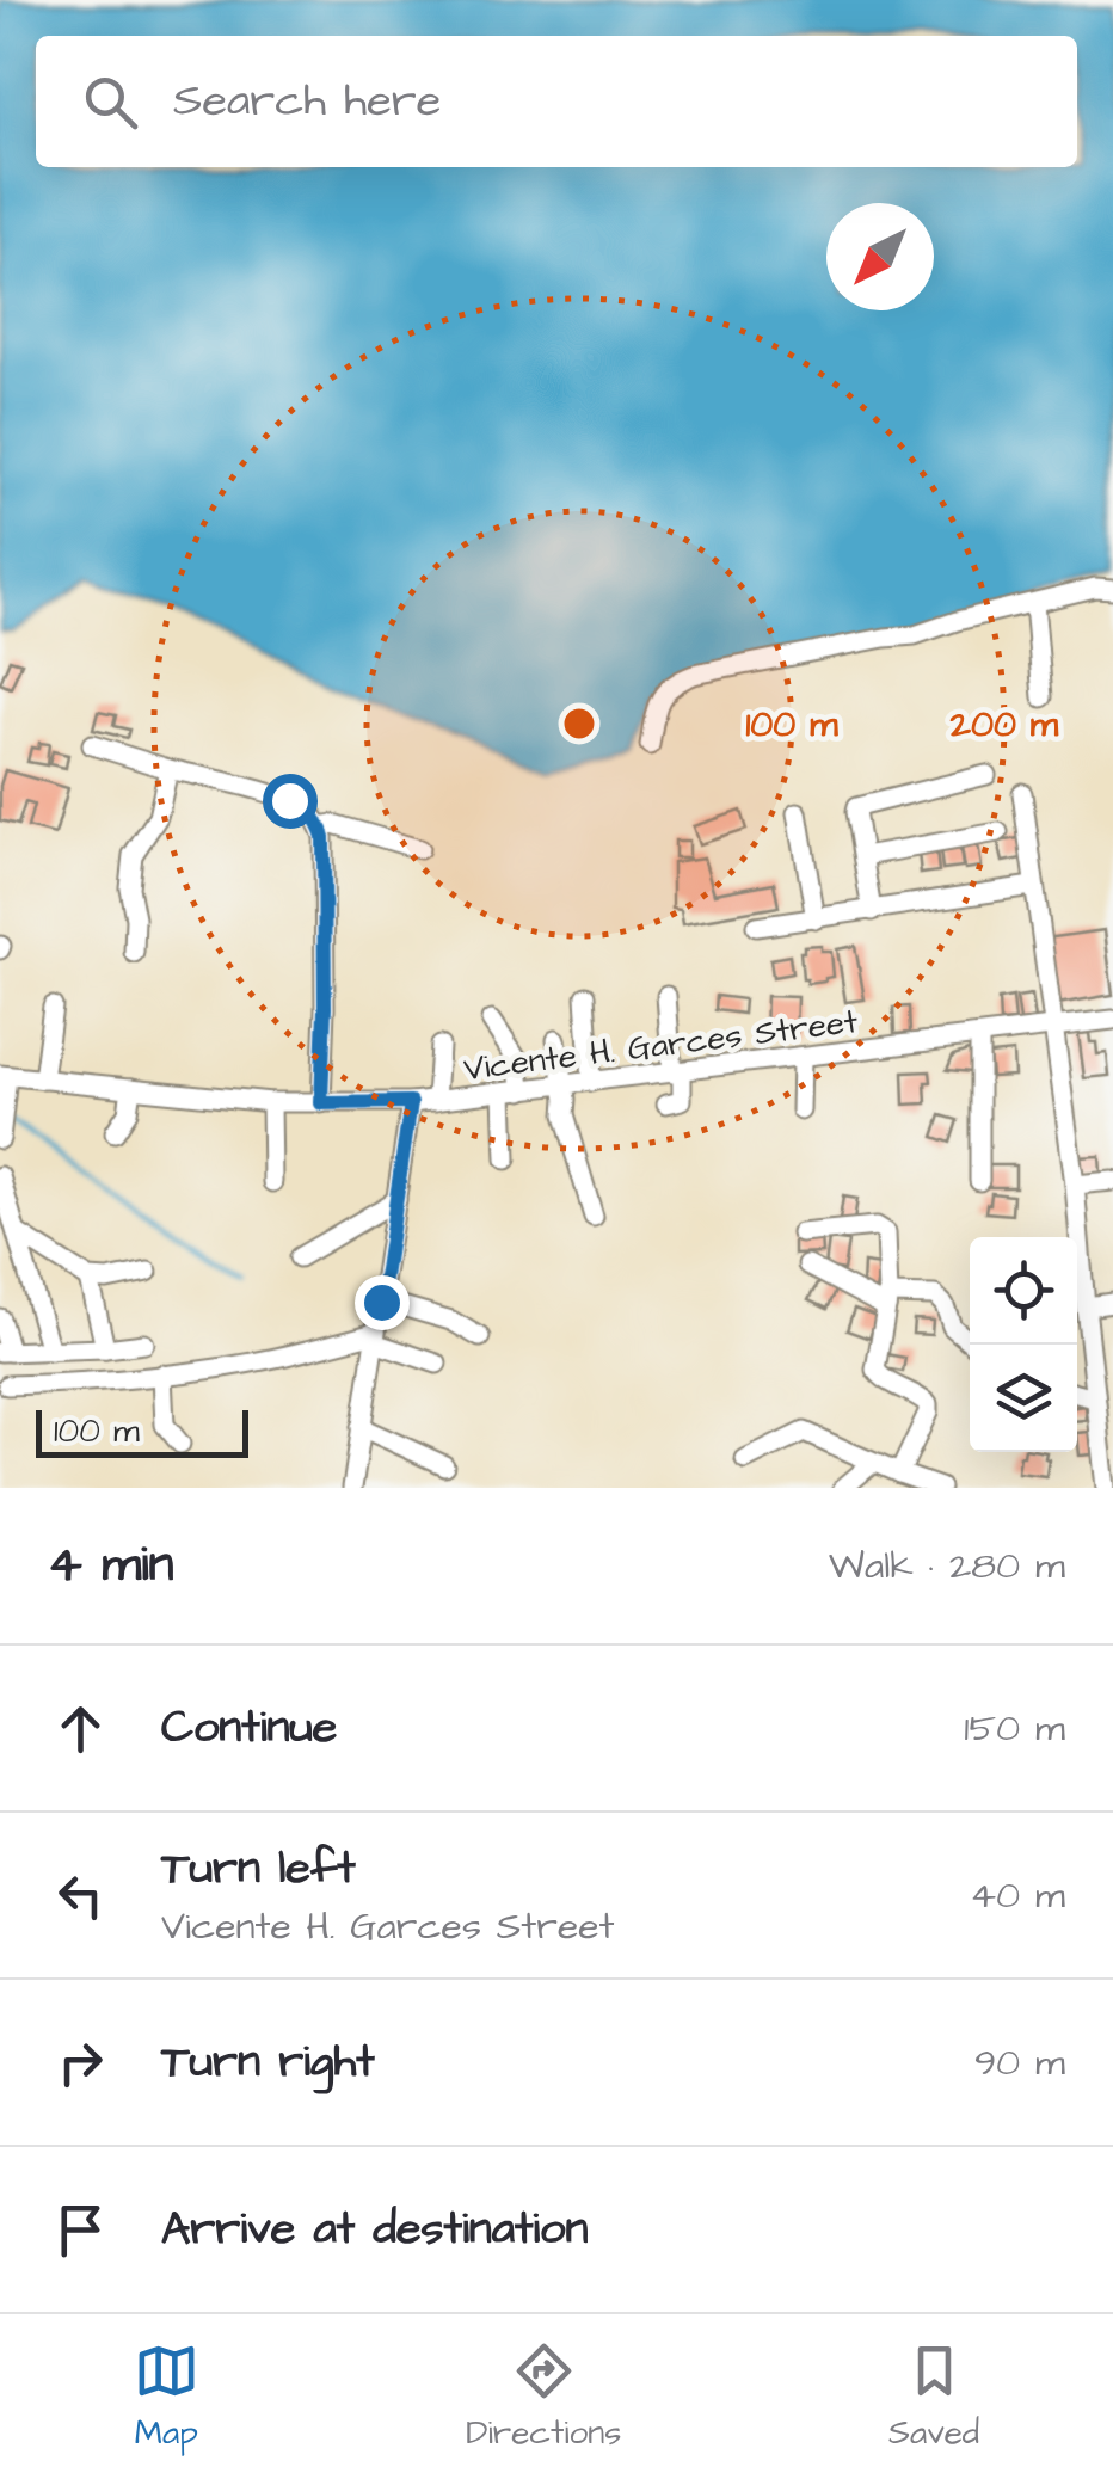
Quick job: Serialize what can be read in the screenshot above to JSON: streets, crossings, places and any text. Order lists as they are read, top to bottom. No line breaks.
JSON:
{"streets":{"street":["Vicente H. Garces Street"]},"scale_bar":"100 m","north":"bottom left","page":{"search":"Search here","scale":"100 m","heading":["4 min","Walk · 280 m"],"list":[["Continue","150 m"],["Turn left","Vicente H. Garces Street","40 m"],["Turn right","90 m"],"Arrive at destination"],"nav":["Map","Directions","Saved"]},"rings":["100 m","200 m"]}
